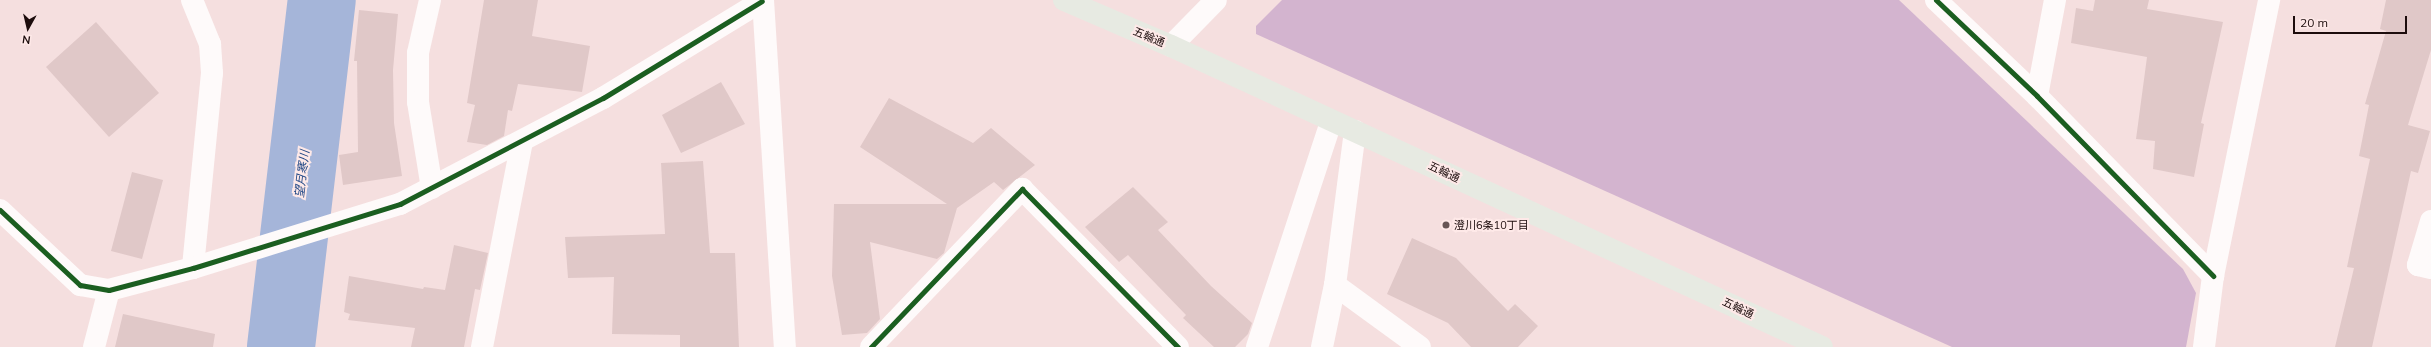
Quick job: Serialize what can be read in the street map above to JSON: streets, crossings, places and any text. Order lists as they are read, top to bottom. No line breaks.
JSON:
{"streets":{"main road":["五輪通"]},"water":["望月寒川"],"places":["澄川6条10丁目"],"scale_bar":"20 m","north":"bottom"}
